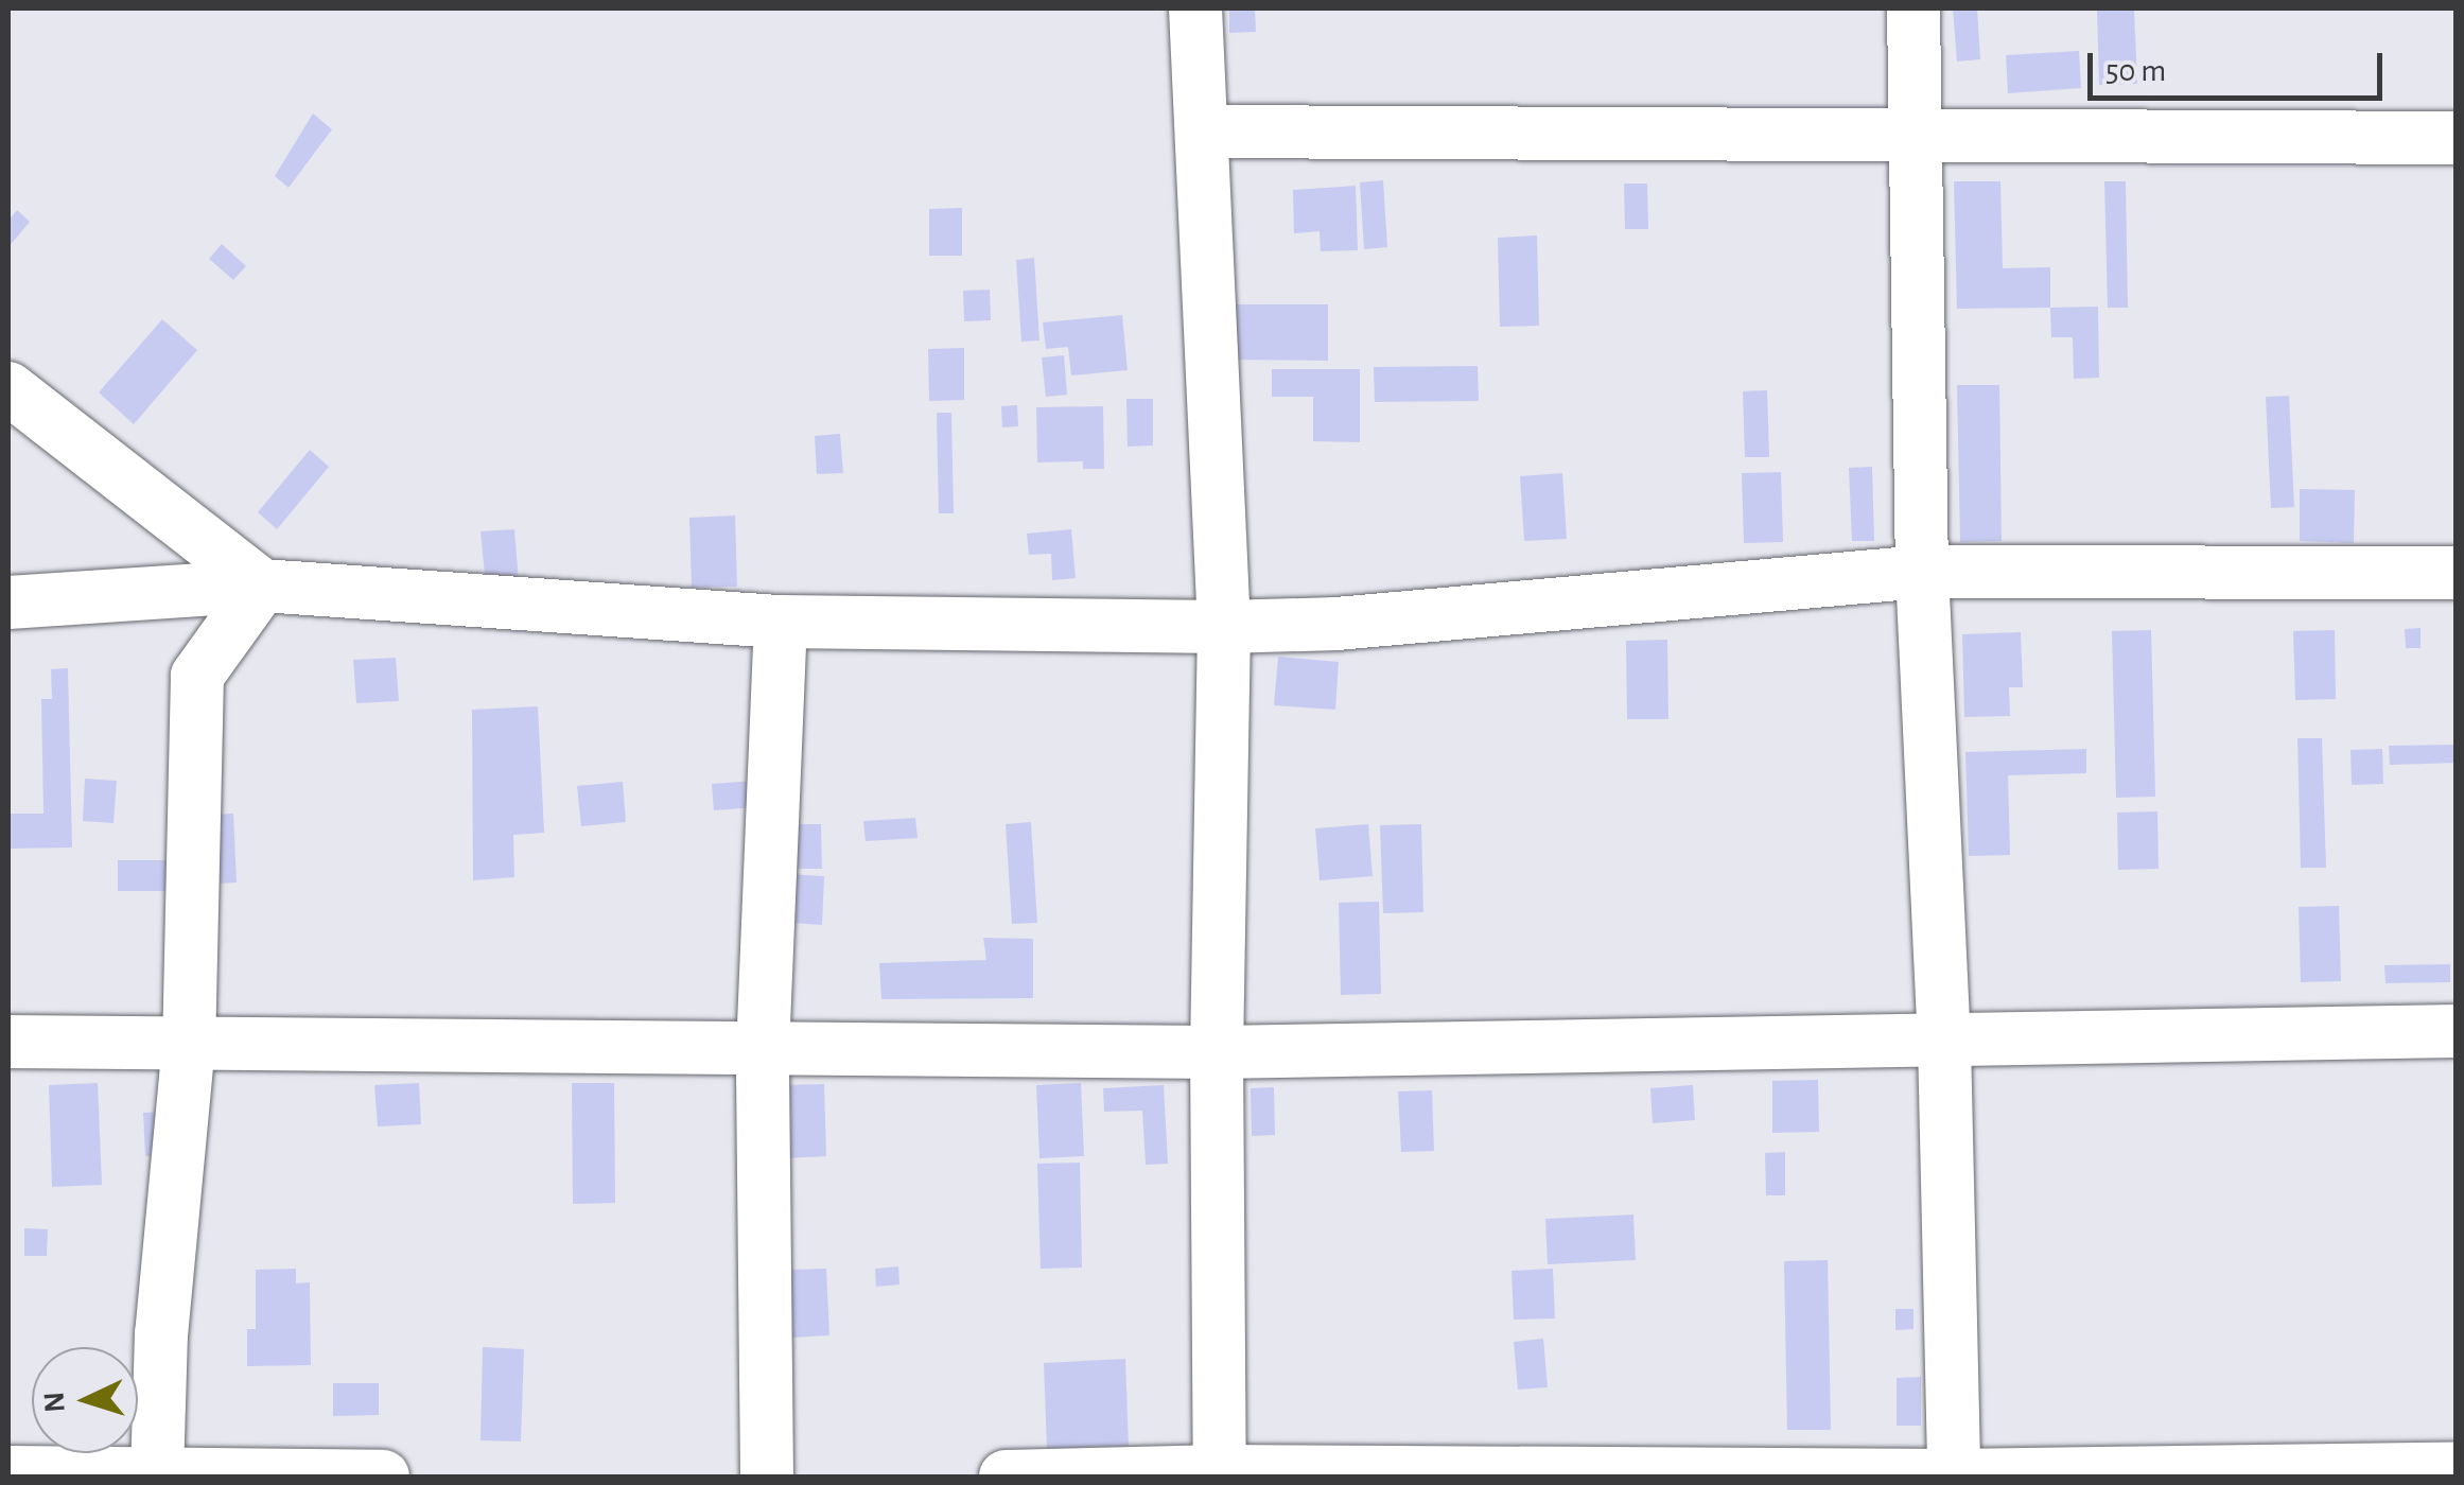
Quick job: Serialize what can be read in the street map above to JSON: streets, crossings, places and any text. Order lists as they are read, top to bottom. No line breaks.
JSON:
{"scale_bar":"50 m","north":"left"}
